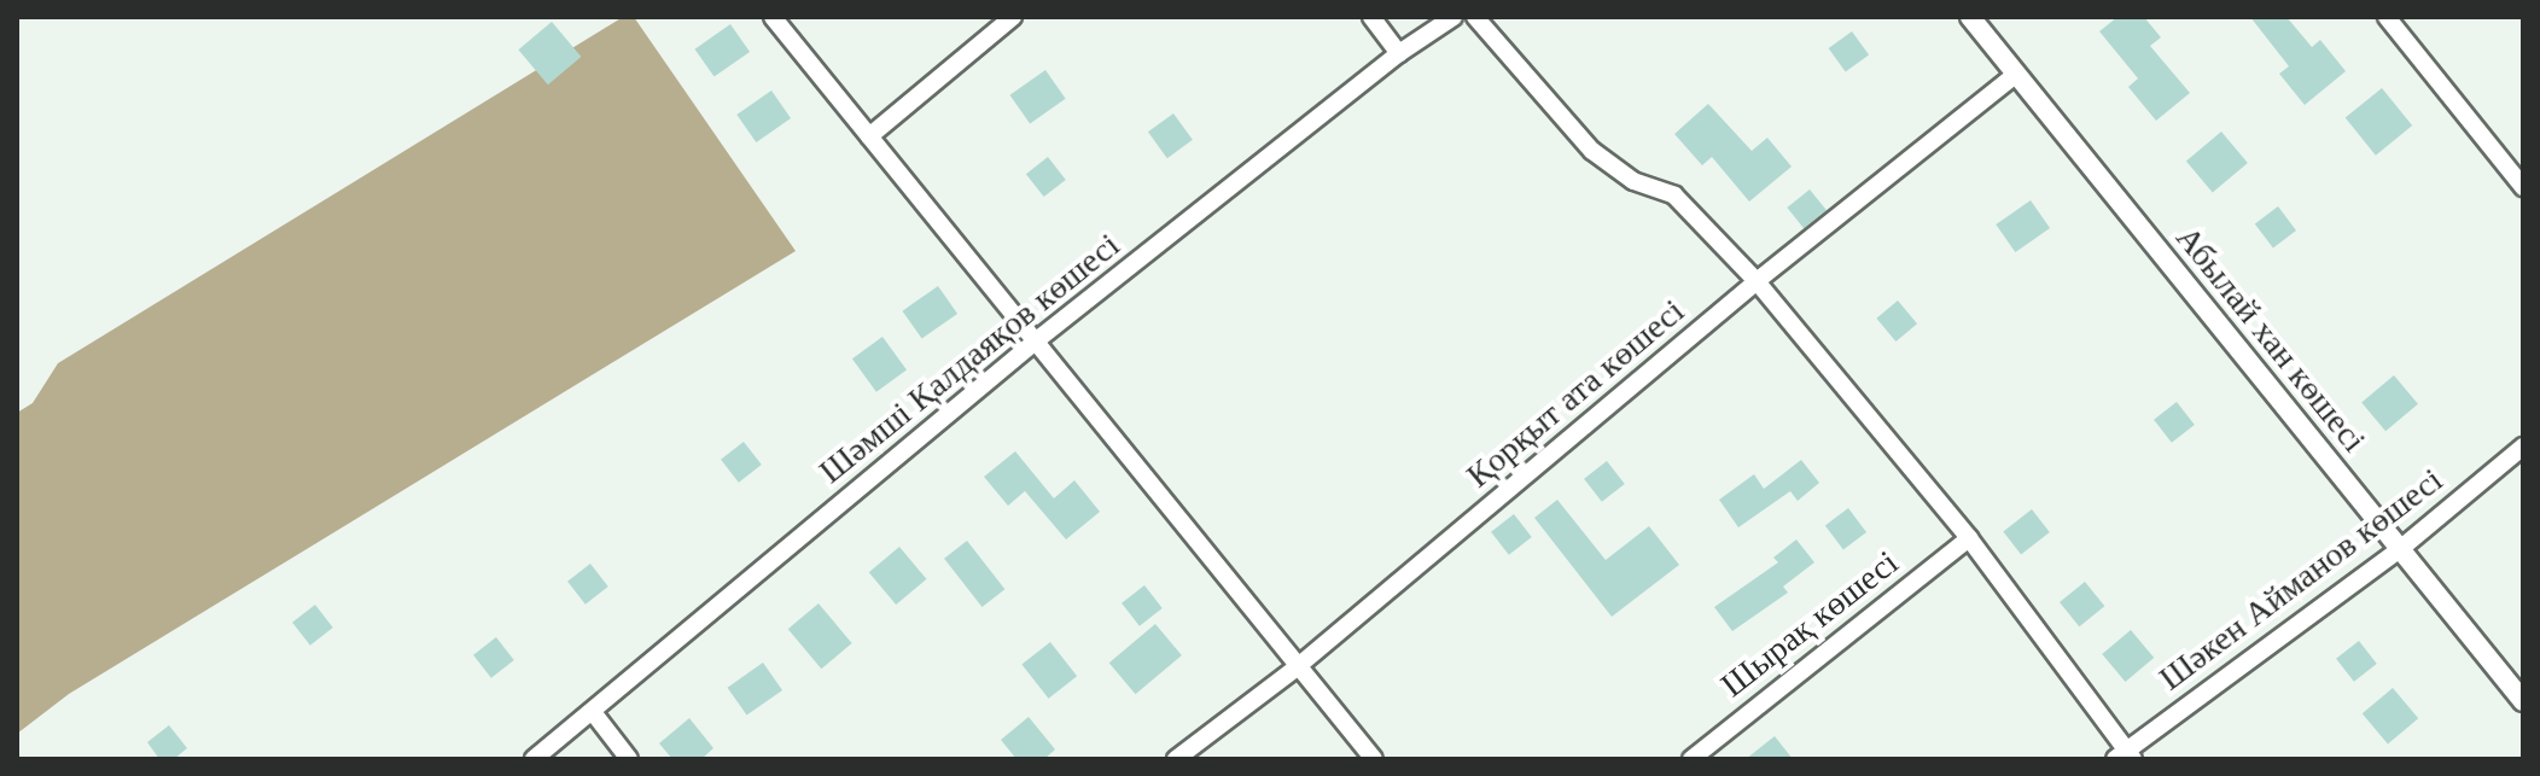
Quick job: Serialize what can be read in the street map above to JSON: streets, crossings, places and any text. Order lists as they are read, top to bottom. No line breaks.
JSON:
{"streets":{"street":["Абылай хан көшесі","Шәмші Қалдаяқов көшесі","Қорқыт ата көшесі","Шәкен Айманов көшесі","Шырақ көшесі"]},"crossings":[["Абылай хан көшесі","Қорқыт ата көшесі"],["Абылай хан көшесі","Шәкен Айманов көшесі"]]}
